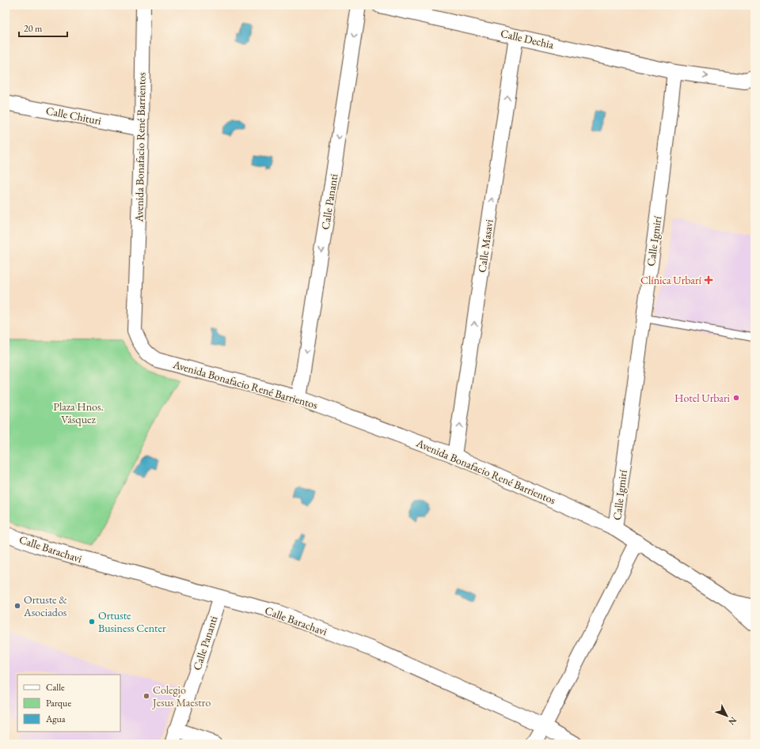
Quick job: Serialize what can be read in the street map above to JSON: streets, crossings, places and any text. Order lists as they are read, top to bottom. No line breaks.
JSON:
{"streets":{"street":["Calle Dechia","Calle Chituri","Avenida Bonafacio René Barrientos","Calle Pananti","Calle Igmirí","Calle Masavi","Calle Barachavi"]},"crossings":[["Calle Dechia","Calle Igmirí"],["Calle Dechia","Calle Masavi"],["Calle Chituri","Avenida Bonafacio René Barrientos"],["Avenida Bonafacio René Barrientos","Calle Pananti"],["Avenida Bonafacio René Barrientos","Calle Igmirí"],["Avenida Bonafacio René Barrientos","Calle Masavi"],["Calle Pananti","Calle Barachavi"]],"one_way":["Calle Pananti","Calle Masavi"],"parks":["Plaza Hnos. Vásquez"],"places":{"health":["Clínica Urbarí"],"other":["Hotel Urbari","Ortuste & Asociados","Ortuste Business Center","Colegio Jesus Maestro"]},"legend":["Calle","Parque","Agua"],"scale_bar":"20 m","north":"bottom right"}
